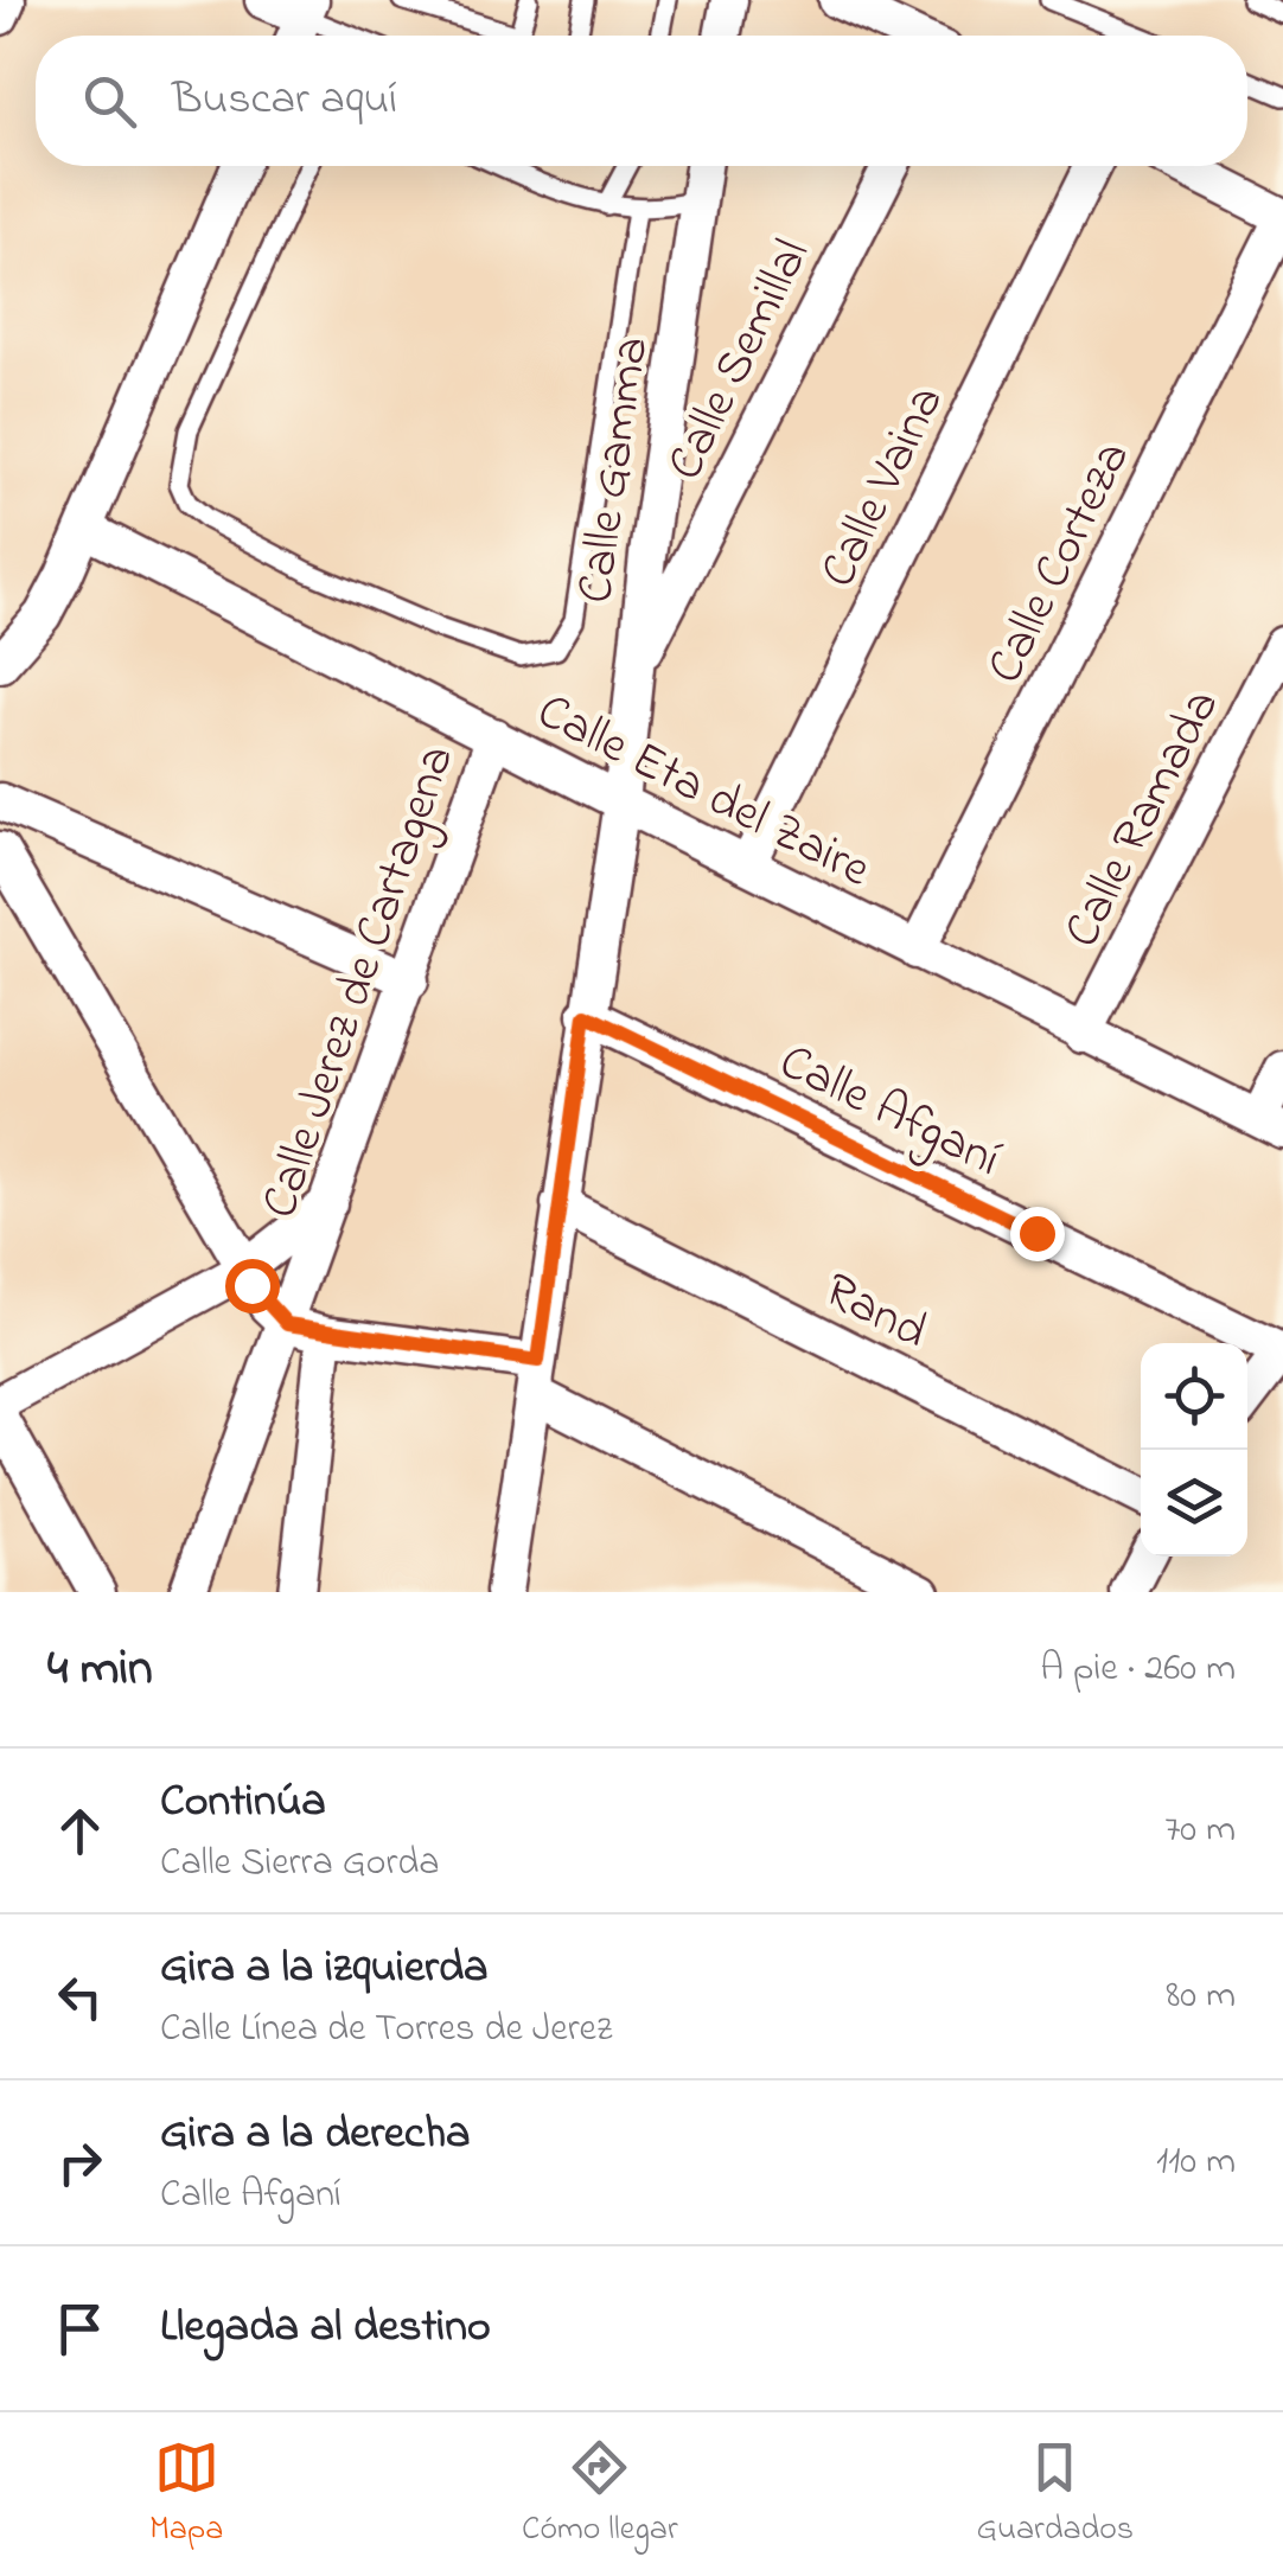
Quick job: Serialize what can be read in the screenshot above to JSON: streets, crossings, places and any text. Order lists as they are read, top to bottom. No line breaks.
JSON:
{"streets":{"street":["Calle Semillal","Calle Gamma","Calle Vaina","Calle Corteza","Calle Eta del Zaire","Calle Ramada","Calle Jerez de Cartagena","Calle Afganí","Rand"]},"crossings":[["Calle Semillal","Calle Gamma"],["Calle Gamma","Calle Eta del Zaire"],["Calle Gamma","Calle Afganí"],["Calle Gamma","Rand"],["Calle Vaina","Calle Eta del Zaire"],["Calle Corteza","Calle Eta del Zaire"],["Calle Eta del Zaire","Calle Ramada"],["Calle Eta del Zaire","Calle Jerez de Cartagena"]],"page":{"search":"Buscar aquí","heading":["4 min","A pie · 260 m"],"list":[["Continúa","Calle Sierra Gorda","70 m"],["Gira a la izquierda","Calle Línea de Torres de Jerez","80 m"],["Gira a la derecha","Calle Afganí","110 m"],"Llegada al destino"],"nav":["Mapa","Cómo llegar","Guardados"]}}
